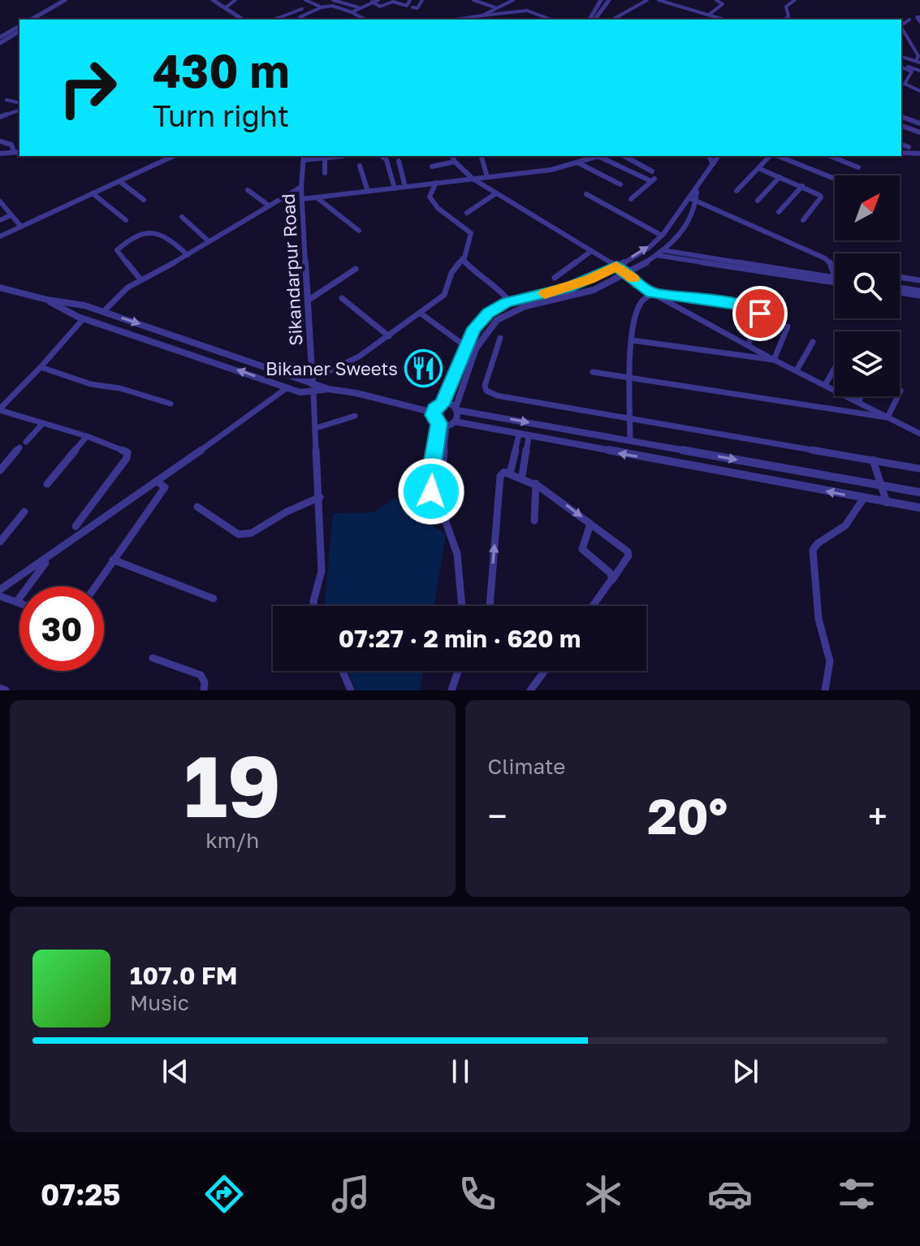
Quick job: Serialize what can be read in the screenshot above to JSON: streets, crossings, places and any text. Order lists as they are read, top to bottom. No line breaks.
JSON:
{"streets":{"street":["Sikandarpur Road"]},"places":{"restaurant":["Bikaner Sweets"]},"north":"top right","page":{"turn":["430 m","Turn right"],"limit":"30","trip":"07:27 · 2 min · 620 m","tile":[["19","km/h"],"Climate"],"heat":["−","20°","+"],"song":["107.0 FM","Music"],"tabs":"07:25"}}
